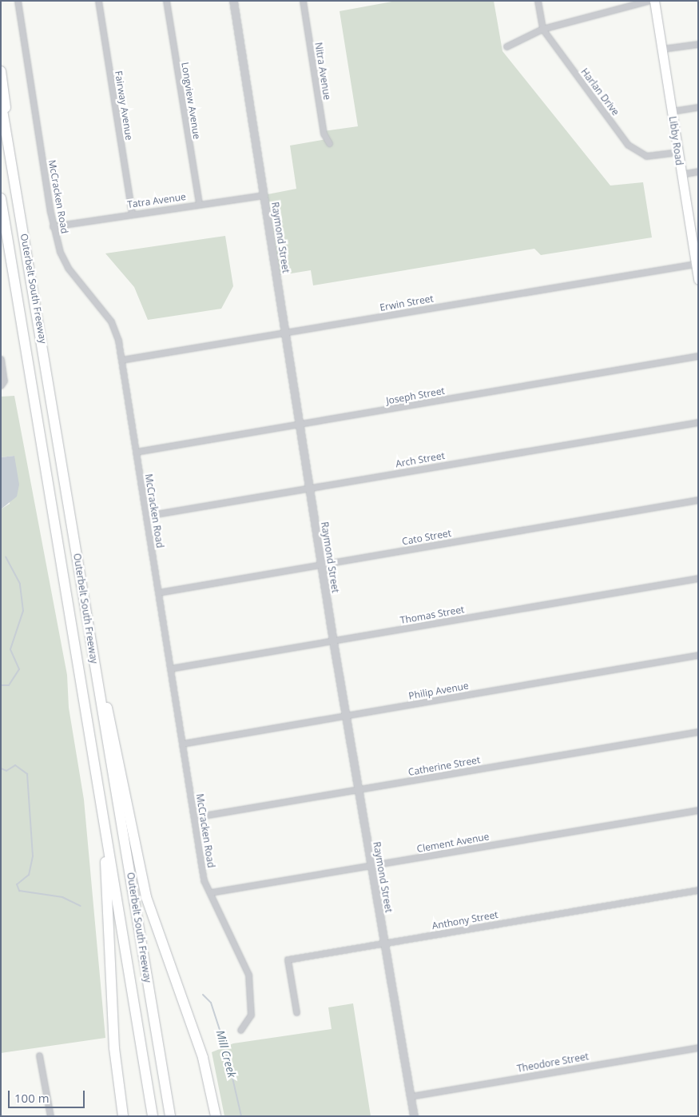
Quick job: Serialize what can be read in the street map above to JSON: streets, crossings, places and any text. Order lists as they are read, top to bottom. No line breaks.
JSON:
{"streets":{"highway":["Outerbelt South Freeway"],"main road":["Libby Road"],"street":["Nitra Avenue","Harlan Drive","Longview Avenue","Fairway Avenue","McCracken Road","Tatra Avenue","Raymond Street","Erwin Street","Joseph Street","Arch Street","Cato Street","Thomas Street","Philip Avenue","Catherine Street","Clement Avenue","Anthony Street","Theodore Street"]},"crossings":[["Harlan Drive","Libby Road"],["Longview Avenue","Tatra Avenue"],["Fairway Avenue","Tatra Avenue"],["Libby Road","Erwin Street"],["McCracken Road","Tatra Avenue"],["McCracken Road","Erwin Street"],["McCracken Road","Joseph Street"],["McCracken Road","Arch Street"],["McCracken Road","Cato Street"],["McCracken Road","Thomas Street"],["McCracken Road","Philip Avenue"],["McCracken Road","Catherine Street"],["McCracken Road","Clement Avenue"],["Tatra Avenue","Raymond Street"],["Raymond Street","Erwin Street"],["Raymond Street","Joseph Street"],["Raymond Street","Arch Street"],["Raymond Street","Cato Street"],["Raymond Street","Thomas Street"],["Raymond Street","Philip Avenue"],["Raymond Street","Catherine Street"],["Raymond Street","Clement Avenue"],["Raymond Street","Anthony Street"],["Raymond Street","Theodore Street"]],"water":["Mill Creek"],"scale_bar":"100 m"}
